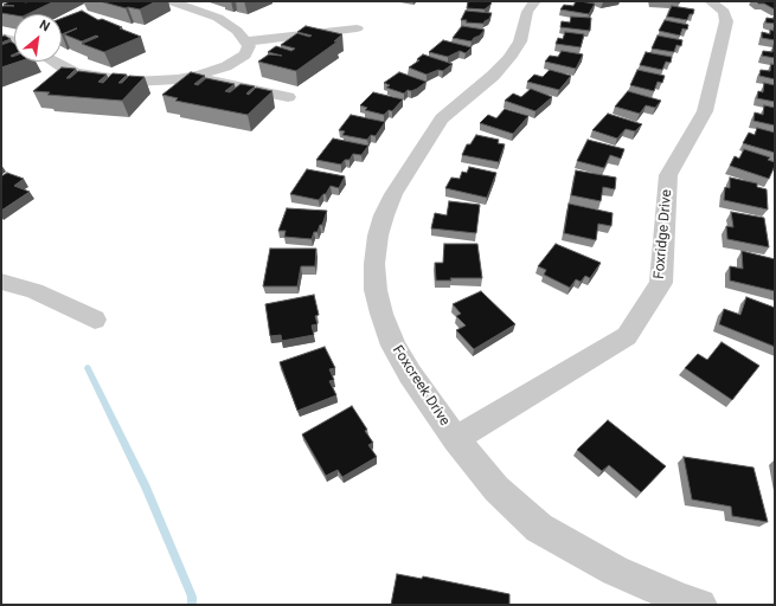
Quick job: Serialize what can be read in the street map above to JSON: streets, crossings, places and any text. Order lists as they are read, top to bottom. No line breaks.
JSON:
{"streets":{"street":["Foxridge Drive","Foxcreek Drive"]},"crossings":[["Foxridge Drive","Foxcreek Drive"]],"north":"top right"}
